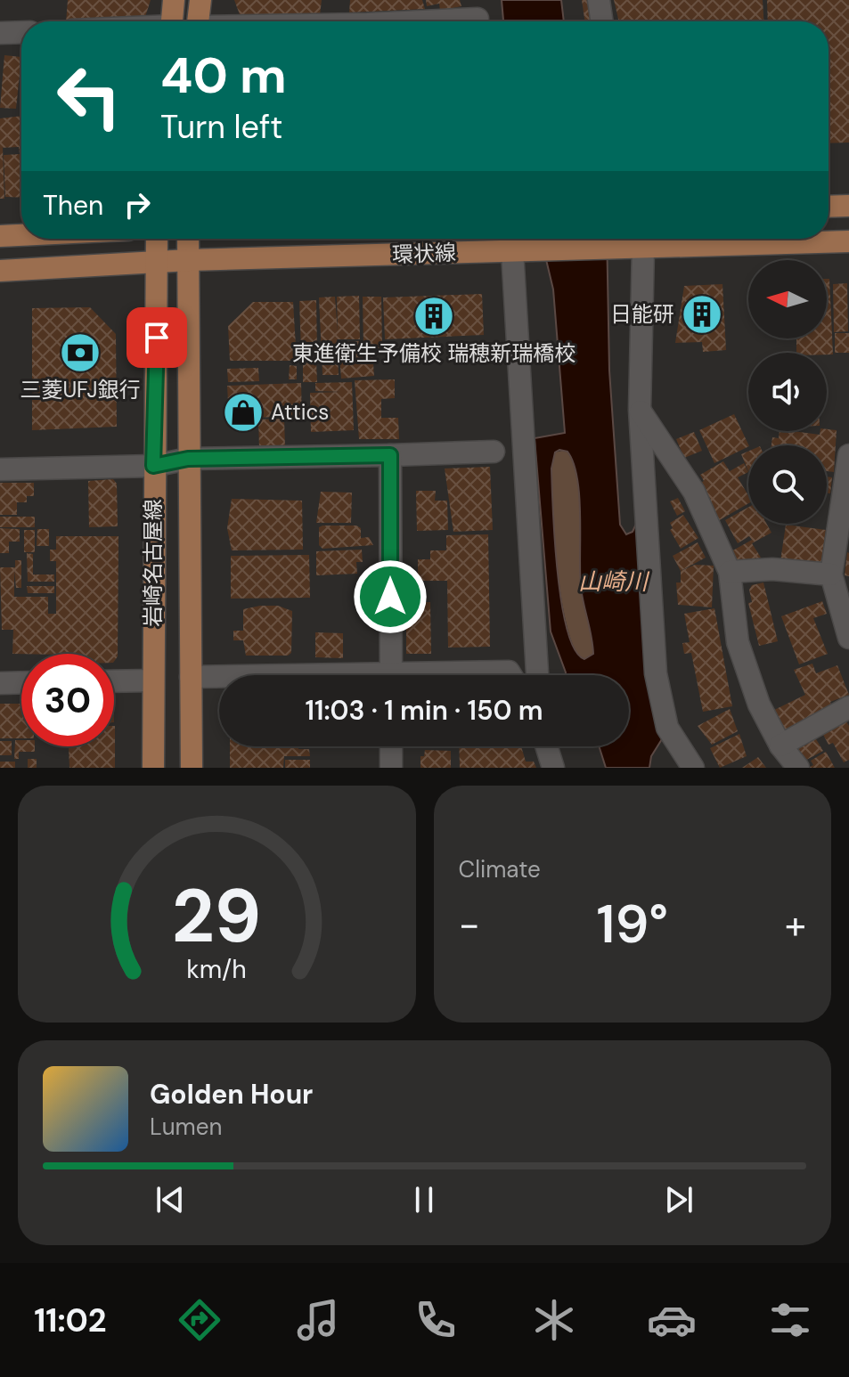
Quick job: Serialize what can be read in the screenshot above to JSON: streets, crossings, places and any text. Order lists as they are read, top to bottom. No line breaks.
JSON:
{"streets":{"main road":["環状線","岩崎名古屋線"]},"crossings":[["環状線","岩崎名古屋線"]],"water":["山崎川"],"places":{"building":["日能研","東進衛生予備校 瑞穂新瑞橋校"],"bank":["三菱UFJ銀行"],"shop":["Attics"]},"north":"left","page":{"turn":["40 m","Turn left"],"then":"Then","limit":"30","trip":"11:03 · 1 min · 150 m","tile":"Climate","heat":["−","19°","+"],"song":["Golden Hour","Lumen"],"tabs":"11:02","gauge":["29","km/h"]}}
